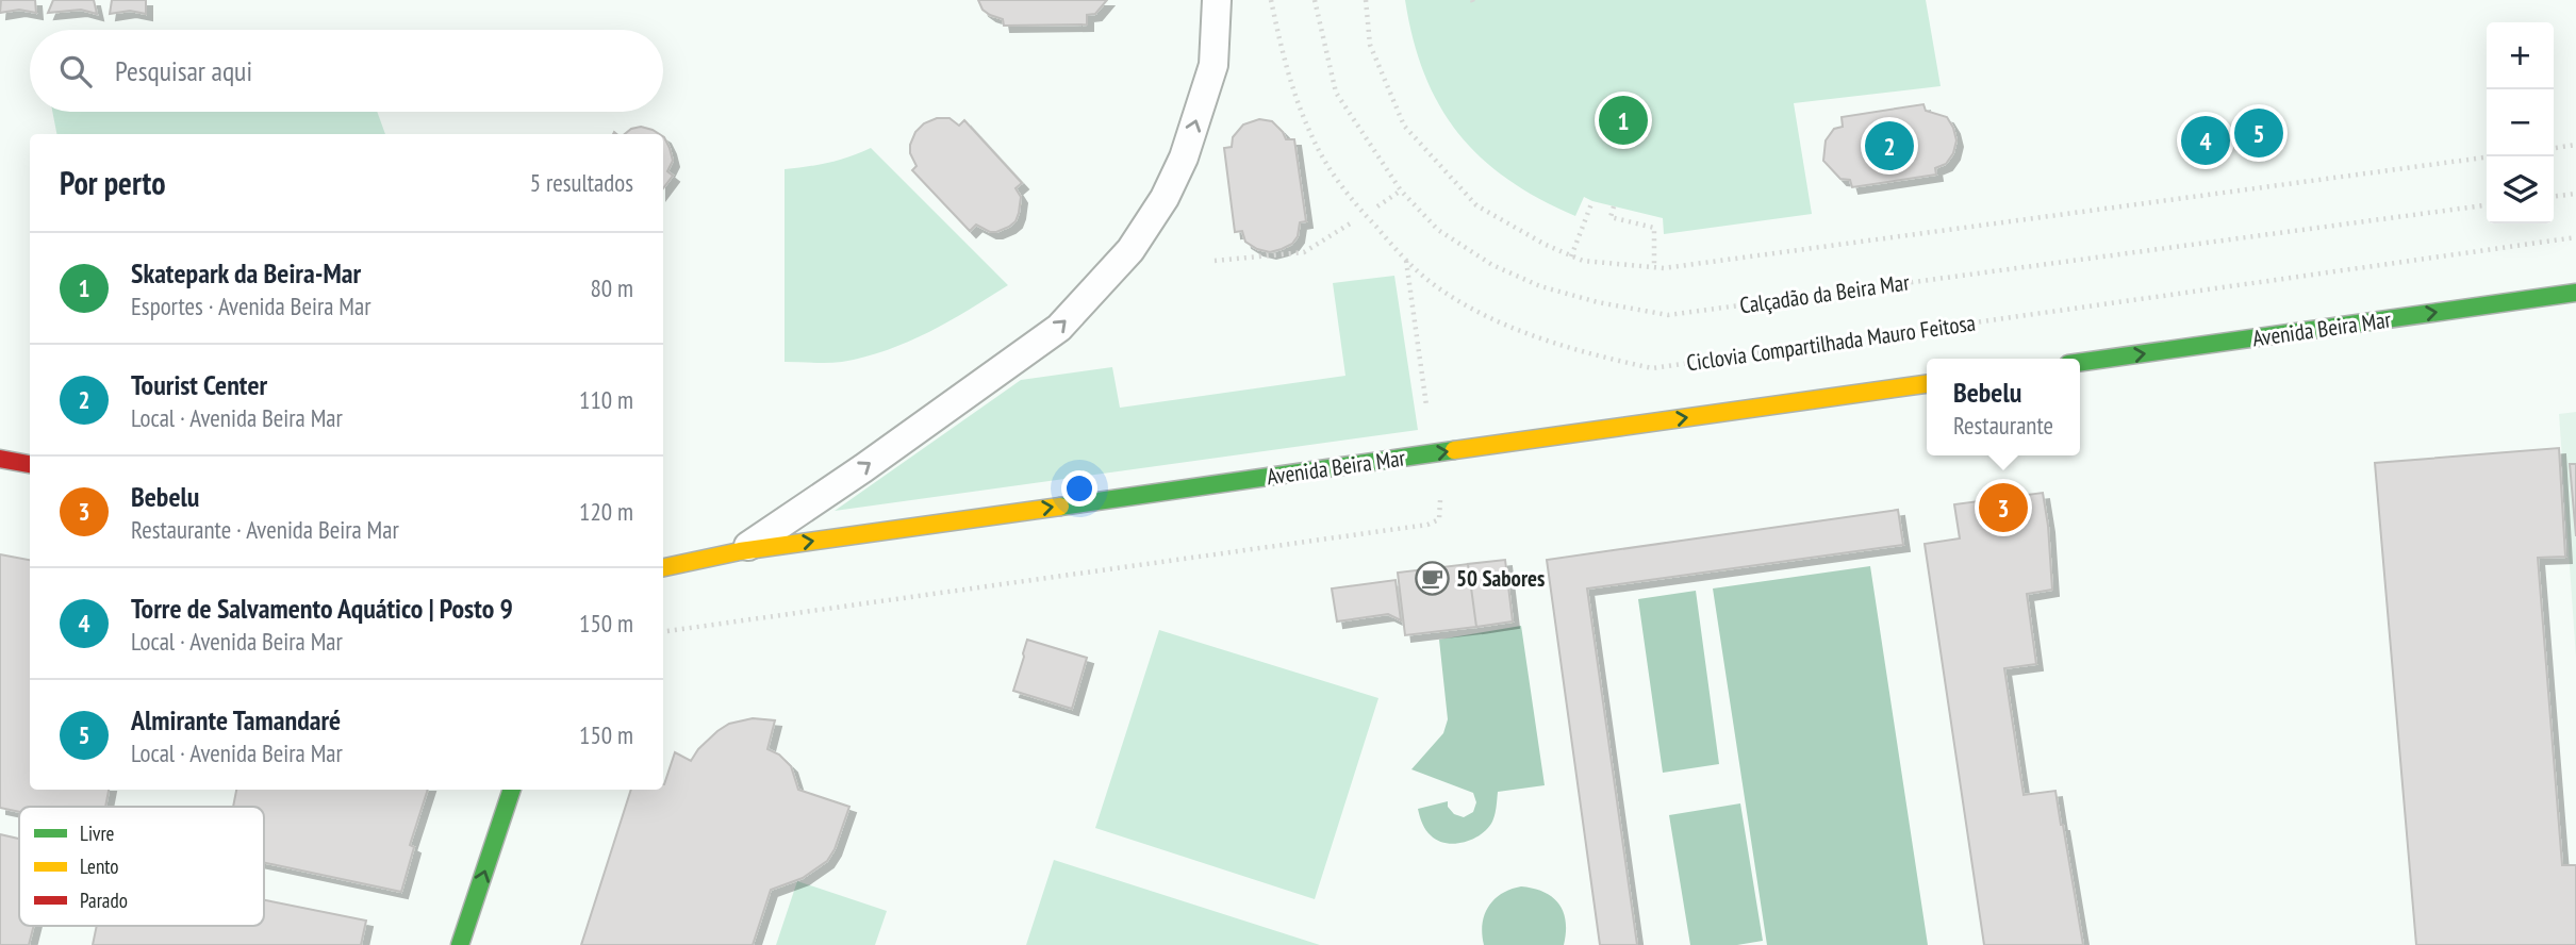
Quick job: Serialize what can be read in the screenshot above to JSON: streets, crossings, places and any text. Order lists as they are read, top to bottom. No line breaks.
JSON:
{"streets":{"main road":["Avenida Beira Mar"],"path":["Calçadão da Beira Mar","Ciclovia Compartilhada Mauro Feitosa"]},"one_way":["Avenida Beira Mar"],"places":{"cafe":["50 Sabores"]},"legend":["Livre","Lento","Parado"],"page":{"map_buttons":["+","−"],"search":"Pesquisar aqui","pins":["1","5","4","2","3"],"heading":["Por perto","5 resultados"],"list":[{"mark":"1","name":"Skatepark da Beira-Mar","note":"Esportes · Avenida Beira Mar","value":"80 m"},{"mark":"2","name":"Tourist Center","note":"Local · Avenida Beira Mar","value":"110 m"},{"mark":"3","name":"Bebelu","note":"Restaurante · Avenida Beira Mar","value":"120 m"},{"mark":"4","name":"Torre de Salvamento Aquático | Posto 9","note":"Local · Avenida Beira Mar","value":"150 m"},{"mark":"5","name":"Almirante Tamandaré","note":"Local · Avenida Beira Mar","value":"150 m"}],"popup":["Bebelu","Restaurante"]}}
